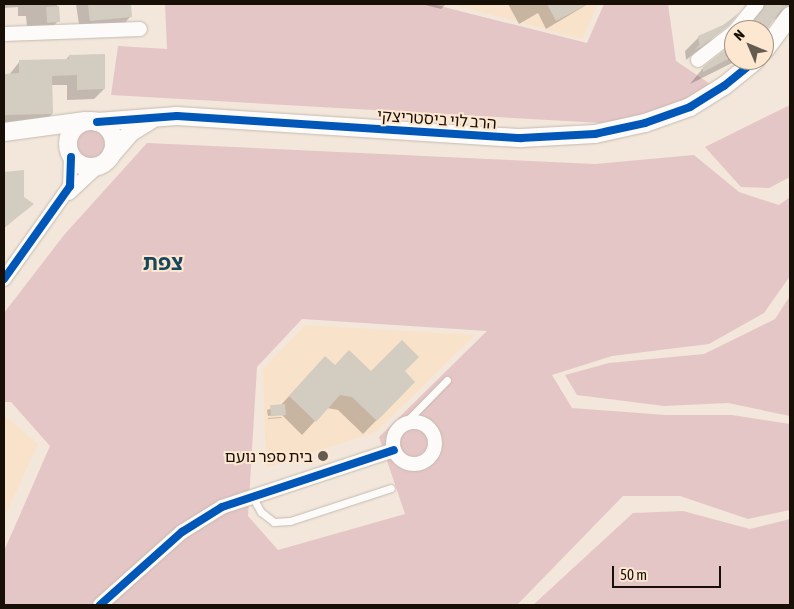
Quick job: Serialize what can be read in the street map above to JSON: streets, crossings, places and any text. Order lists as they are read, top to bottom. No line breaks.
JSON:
{"streets":{"street":["הרב לוי ביסטריצקי"]},"districts":["צפת"],"places":["בית ספר נועם"],"scale_bar":"50 m","north":"top left"}
